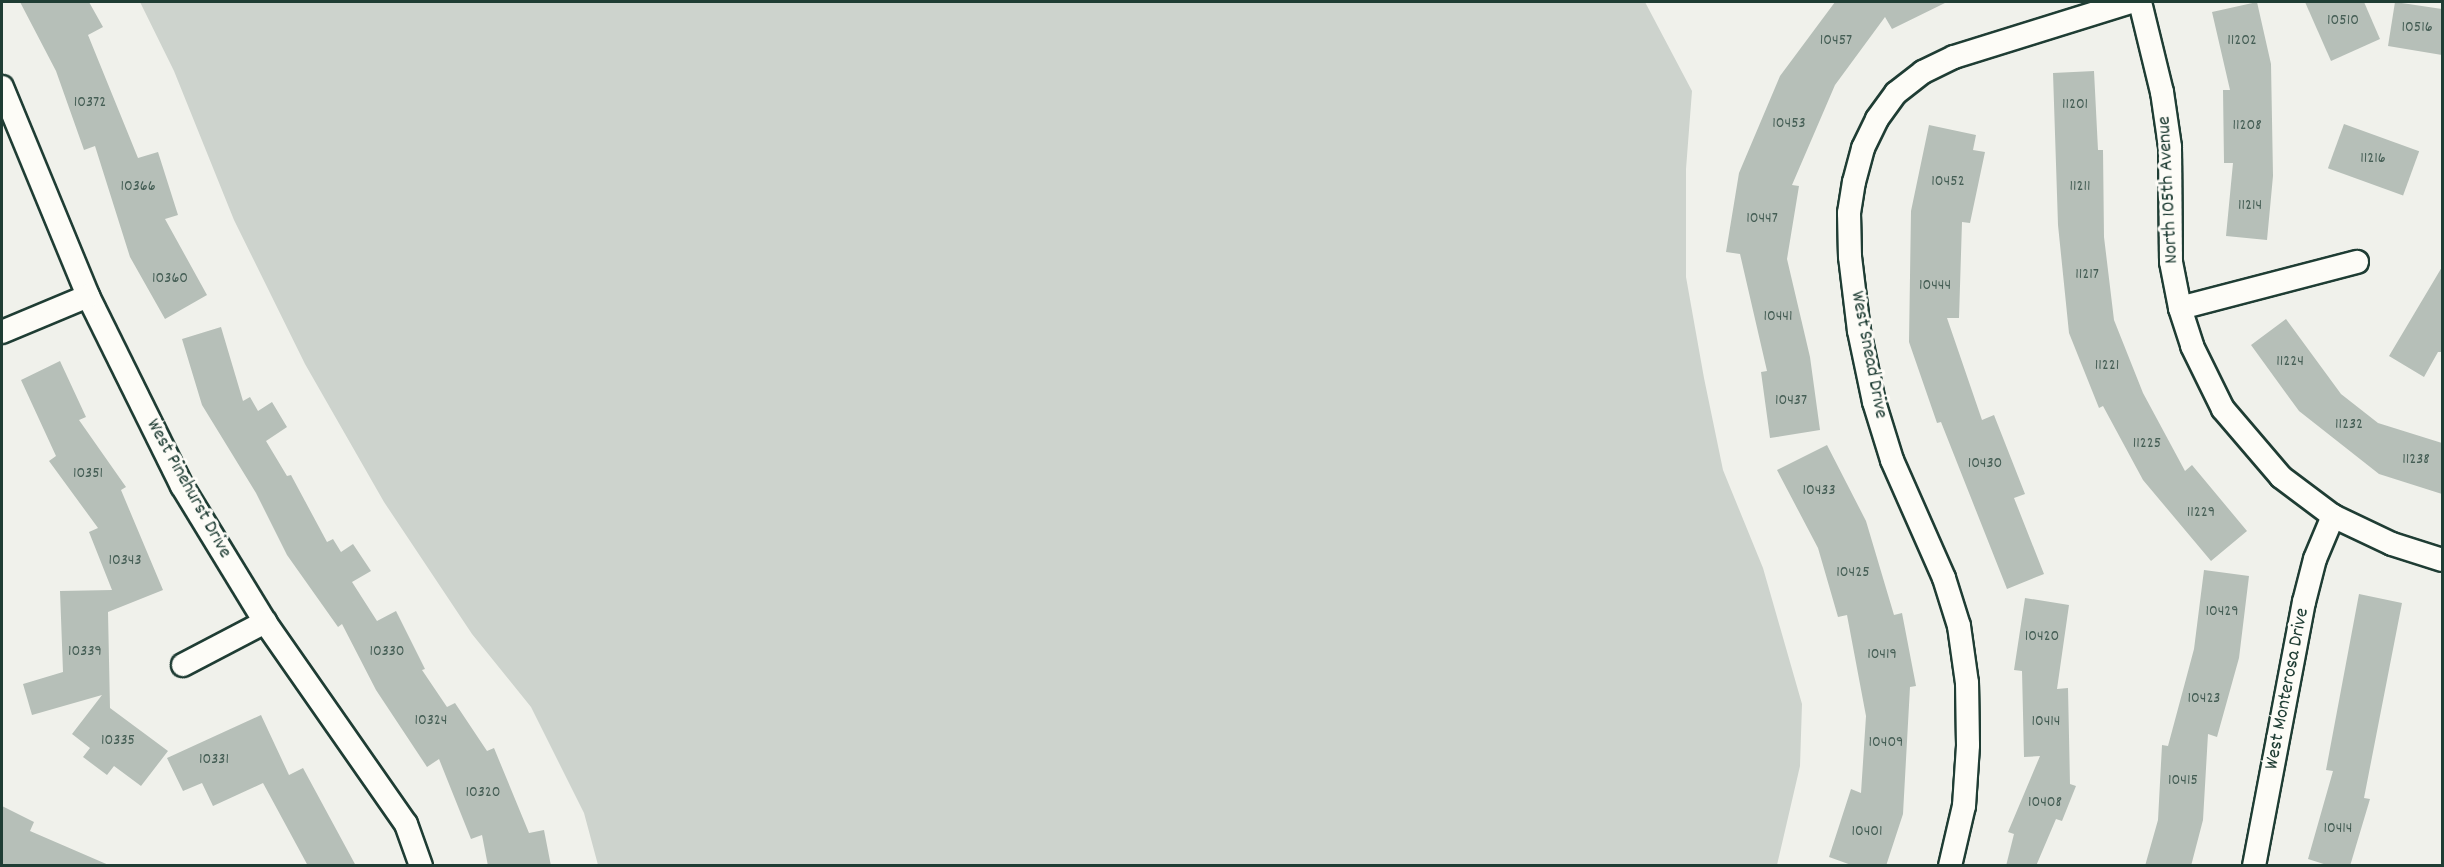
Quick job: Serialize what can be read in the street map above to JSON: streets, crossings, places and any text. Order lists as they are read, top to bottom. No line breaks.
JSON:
{"streets":{"street":["North 105th Avenue","West Snead Drive","West Pinehurst Drive","West Monterosa Drive"]},"crossings":[["North 105th Avenue","West Monterosa Drive"]],"house_numbers":["10510","10516","10457","11202","10372","11201","10453","11208","11216","10452","10366","11211","11214","10447","11217","10360","10444","10441","11224","11221","10437","11232","11225","11238","10430","10351","10433","11229","10343","10425","10429","10420","10339","10330","10419","10423","10324","10414","10335","10409","10331","10415","10320","10408","10414","10401"]}
